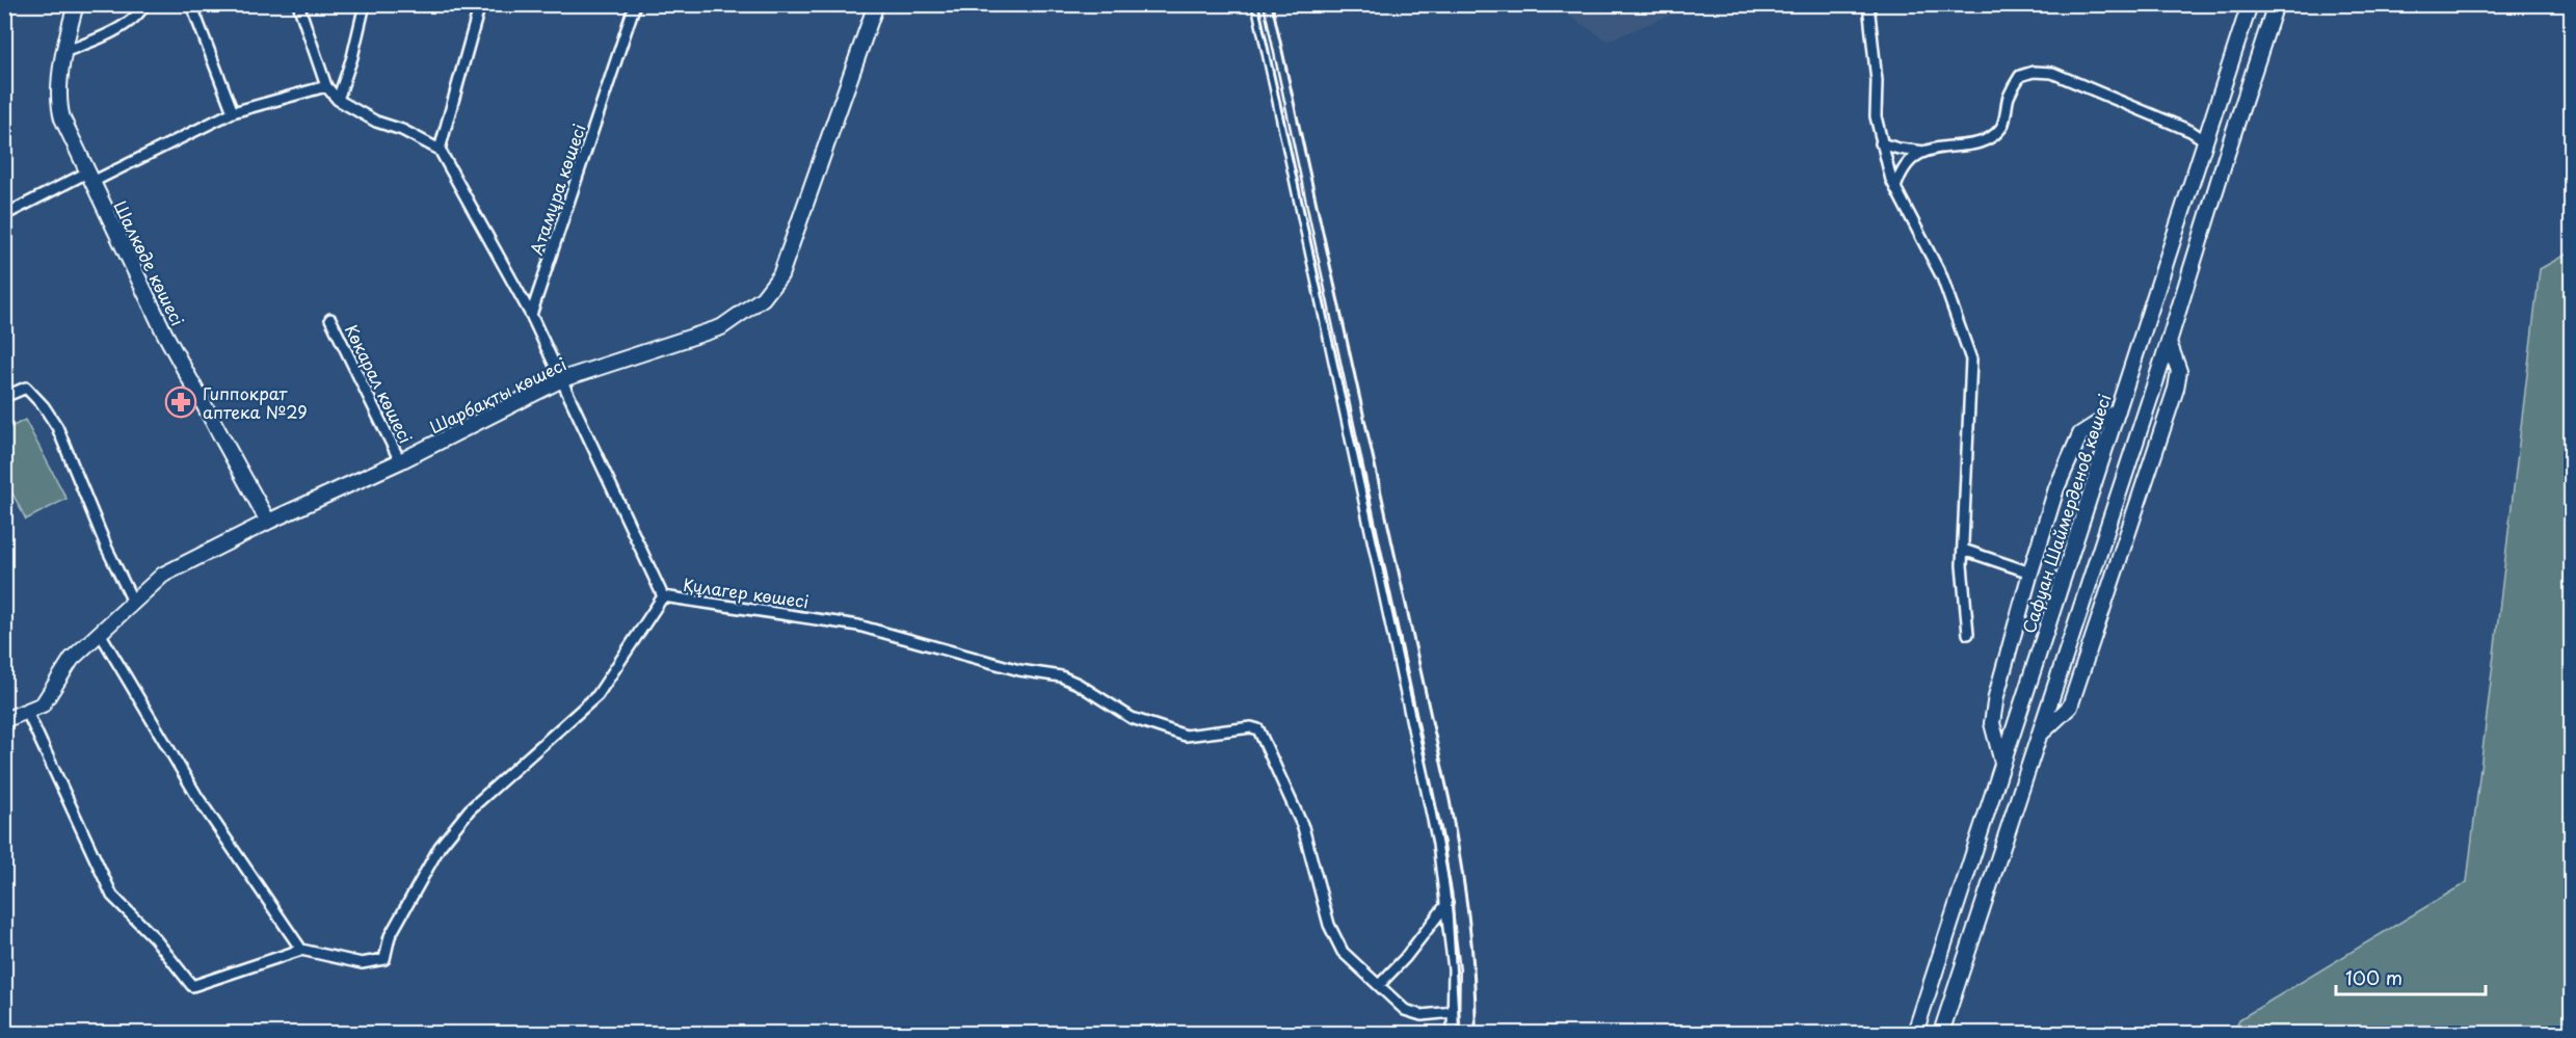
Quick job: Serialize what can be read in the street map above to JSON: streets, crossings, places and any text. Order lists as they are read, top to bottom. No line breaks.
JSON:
{"streets":{"main road":["Шалкөде көшесі","Шарбақты көшесі","Сафуан Шаймерденов көшесі"],"street":["Атамұра көшесі","Көкарал көшесі","Құлагер көшесі"]},"crossings":[["Шалкөде көшесі","Шарбақты көшесі"],["Көкарал көшесі","Шарбақты көшесі"],["Шарбақты көшесі","Құлагер көшесі"]],"places":{"pharmacy":["Гиппократ аптека №29"]},"scale_bar":"100 m"}
